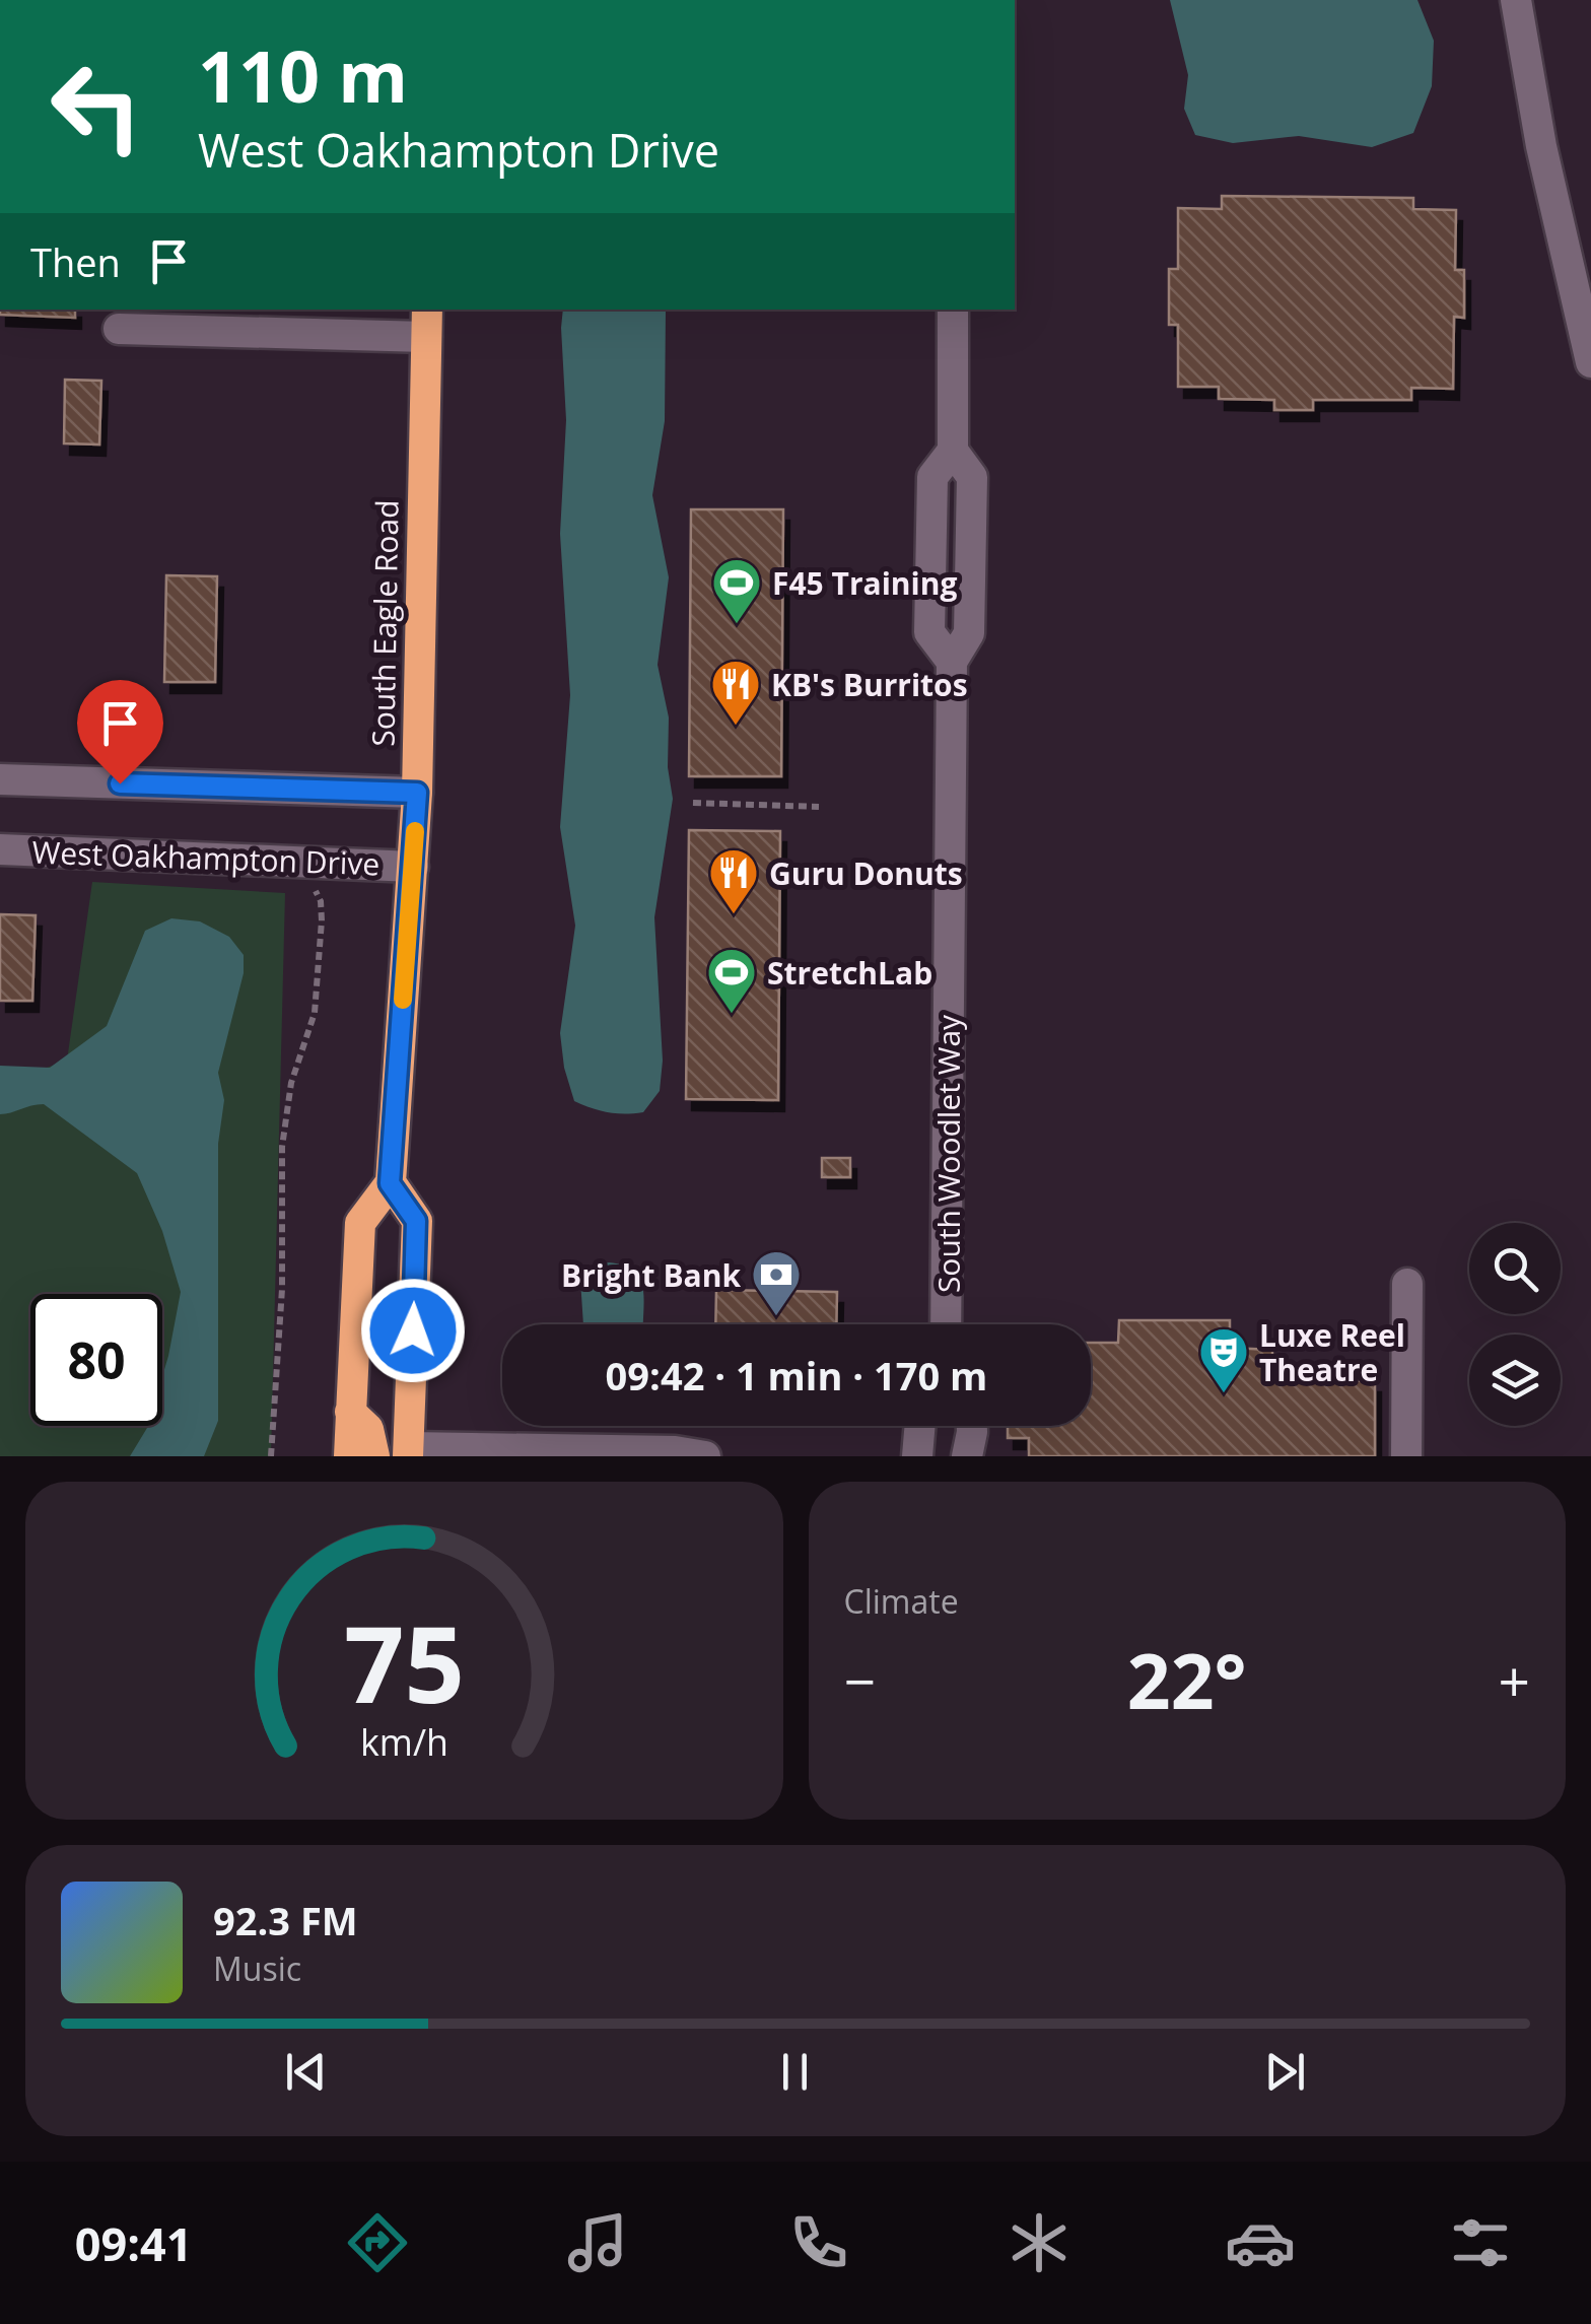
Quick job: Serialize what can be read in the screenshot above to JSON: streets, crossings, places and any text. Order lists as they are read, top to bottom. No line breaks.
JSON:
{"streets":{"highway":["South Eagle Road"],"street":["West Oakhampton Drive","South Woodlet Way"]},"crossings":[["South Eagle Road","West Oakhampton Drive"]],"places":{"sports":["F45 Training","StretchLab"],"restaurant":["KB's Burritos","Guru Donuts"],"bank":["Bright Bank"],"theatre":["Luxe Reel Theatre"]},"page":{"turn":["110 m","West Oakhampton Drive"],"then":"Then","limit":"80","trip":"09:42 · 1 min · 170 m","tile":"Climate","heat":["−","22°","+"],"song":["92.3 FM","Music"],"tabs":"09:41","gauge":["75","km/h"]}}
